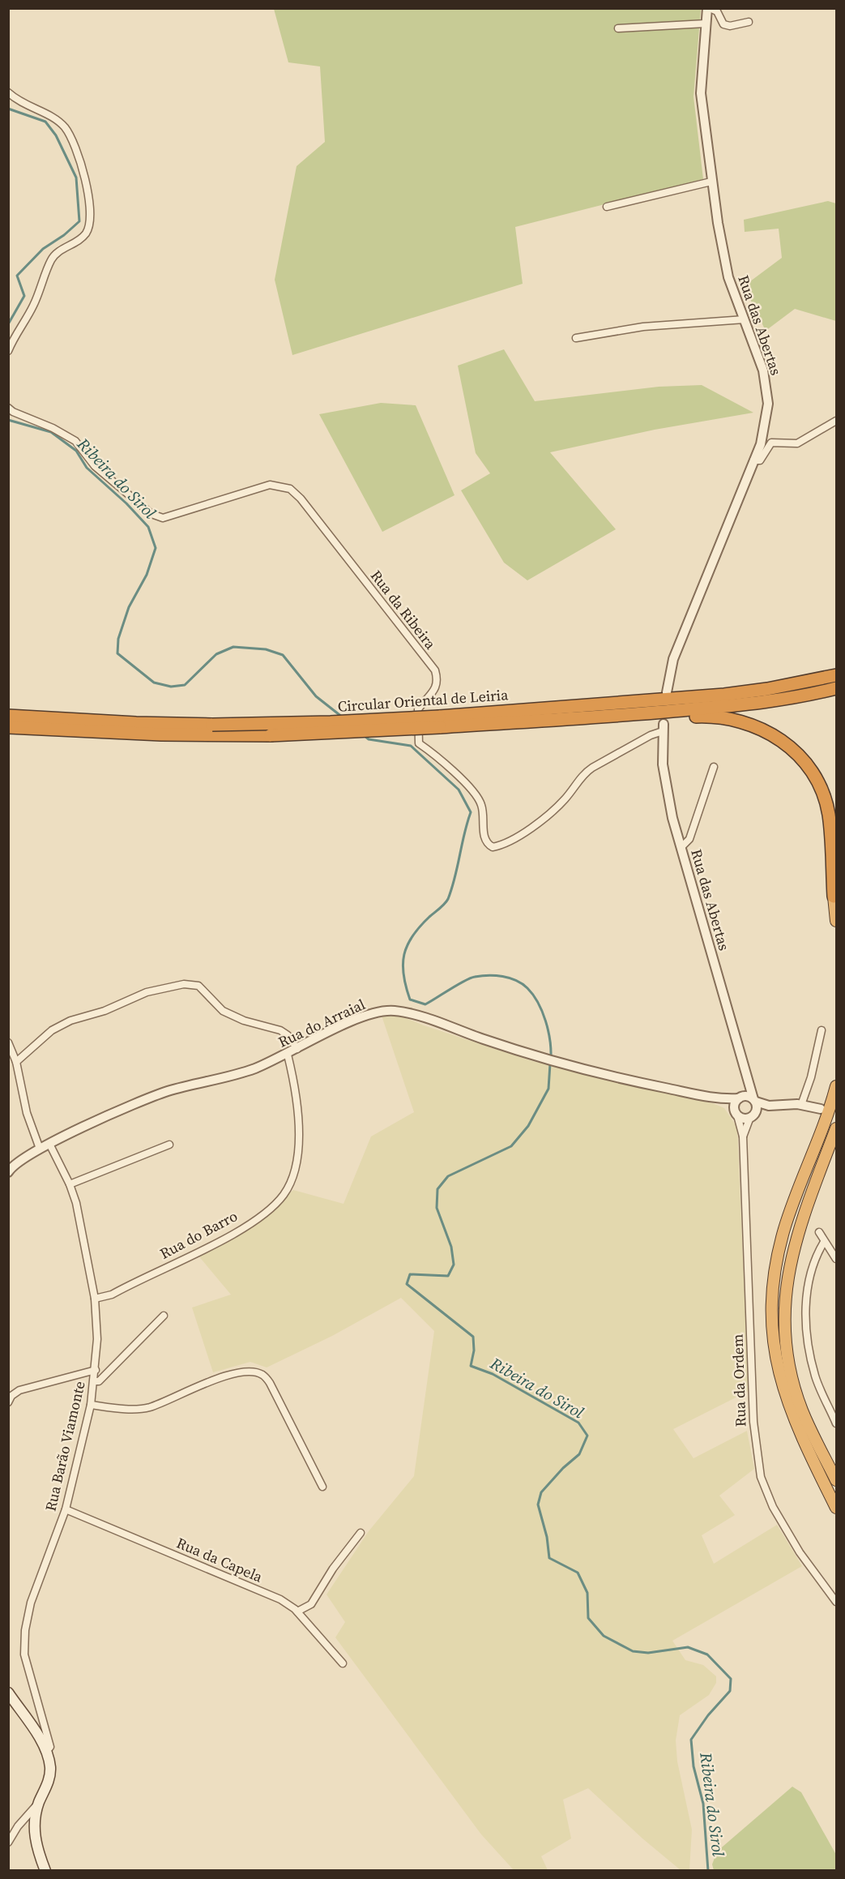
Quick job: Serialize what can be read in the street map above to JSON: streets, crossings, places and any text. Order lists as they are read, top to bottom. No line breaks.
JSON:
{"streets":{"highway":["Circular Oriental de Leiria"],"street":["Rua das Abertas","Rua da Ribeira","Rua do Arraial","Rua do Barro","Rua da Ordem","Rua Barão Viamonte","Rua da Capela"]},"crossings":[["Rua das Abertas","Rua da Ribeira"],["Rua das Abertas","Rua do Arraial"],["Rua das Abertas","Rua da Ordem"],["Rua do Arraial","Rua do Barro"],["Rua do Arraial","Rua da Ordem"],["Rua do Arraial","Rua Barão Viamonte"],["Rua do Barro","Rua Barão Viamonte"],["Rua Barão Viamonte","Rua da Capela"]],"water":["Ribeira do Sirol"]}
